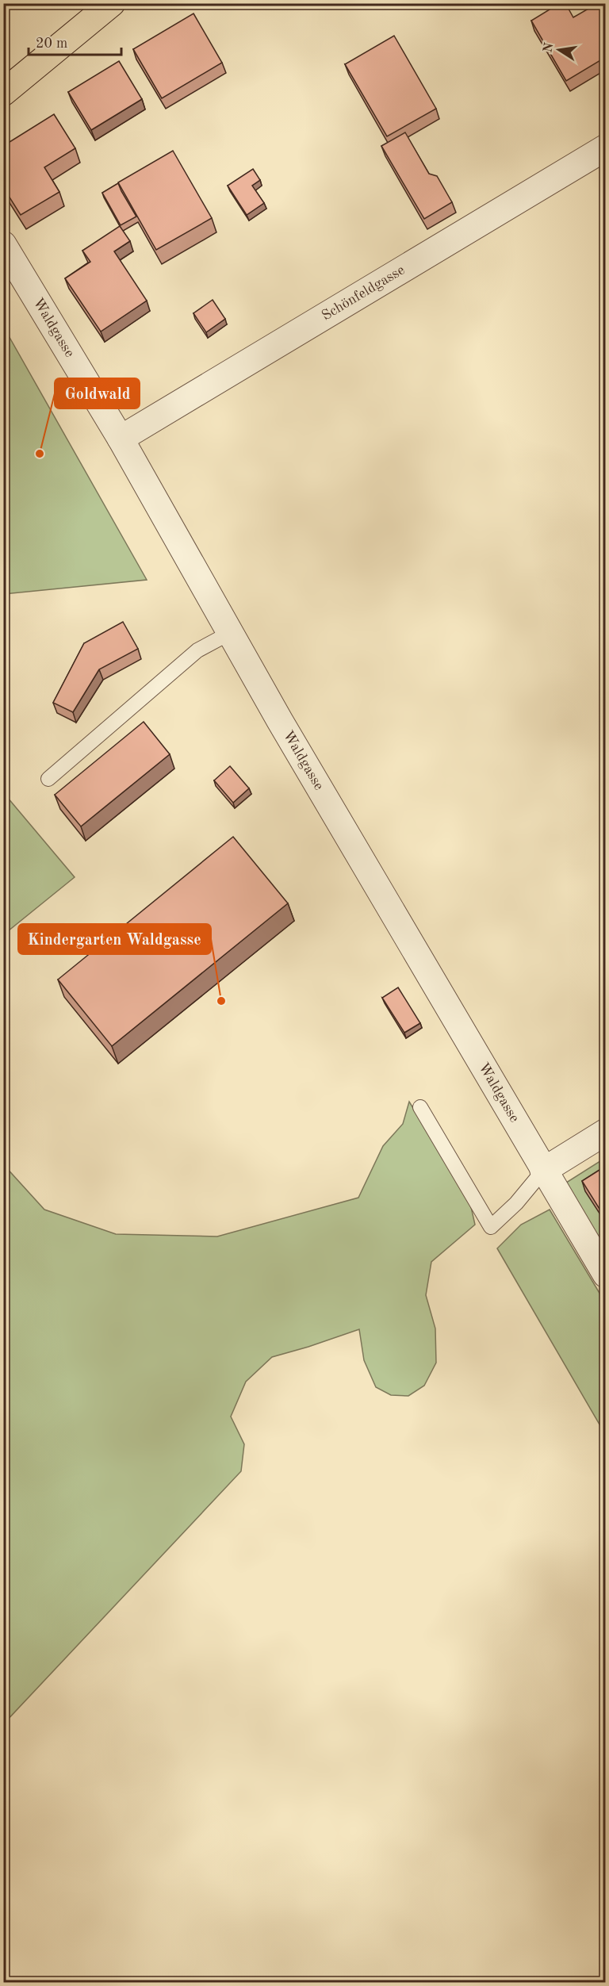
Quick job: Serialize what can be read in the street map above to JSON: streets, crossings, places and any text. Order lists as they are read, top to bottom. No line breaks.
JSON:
{"streets":{"street":["Schönfeldgasse","Waldgasse"]},"crossings":[["Schönfeldgasse","Waldgasse"]],"places":["Goldwald","Kindergarten Waldgasse"],"scale_bar":"20 m","north":"left"}
